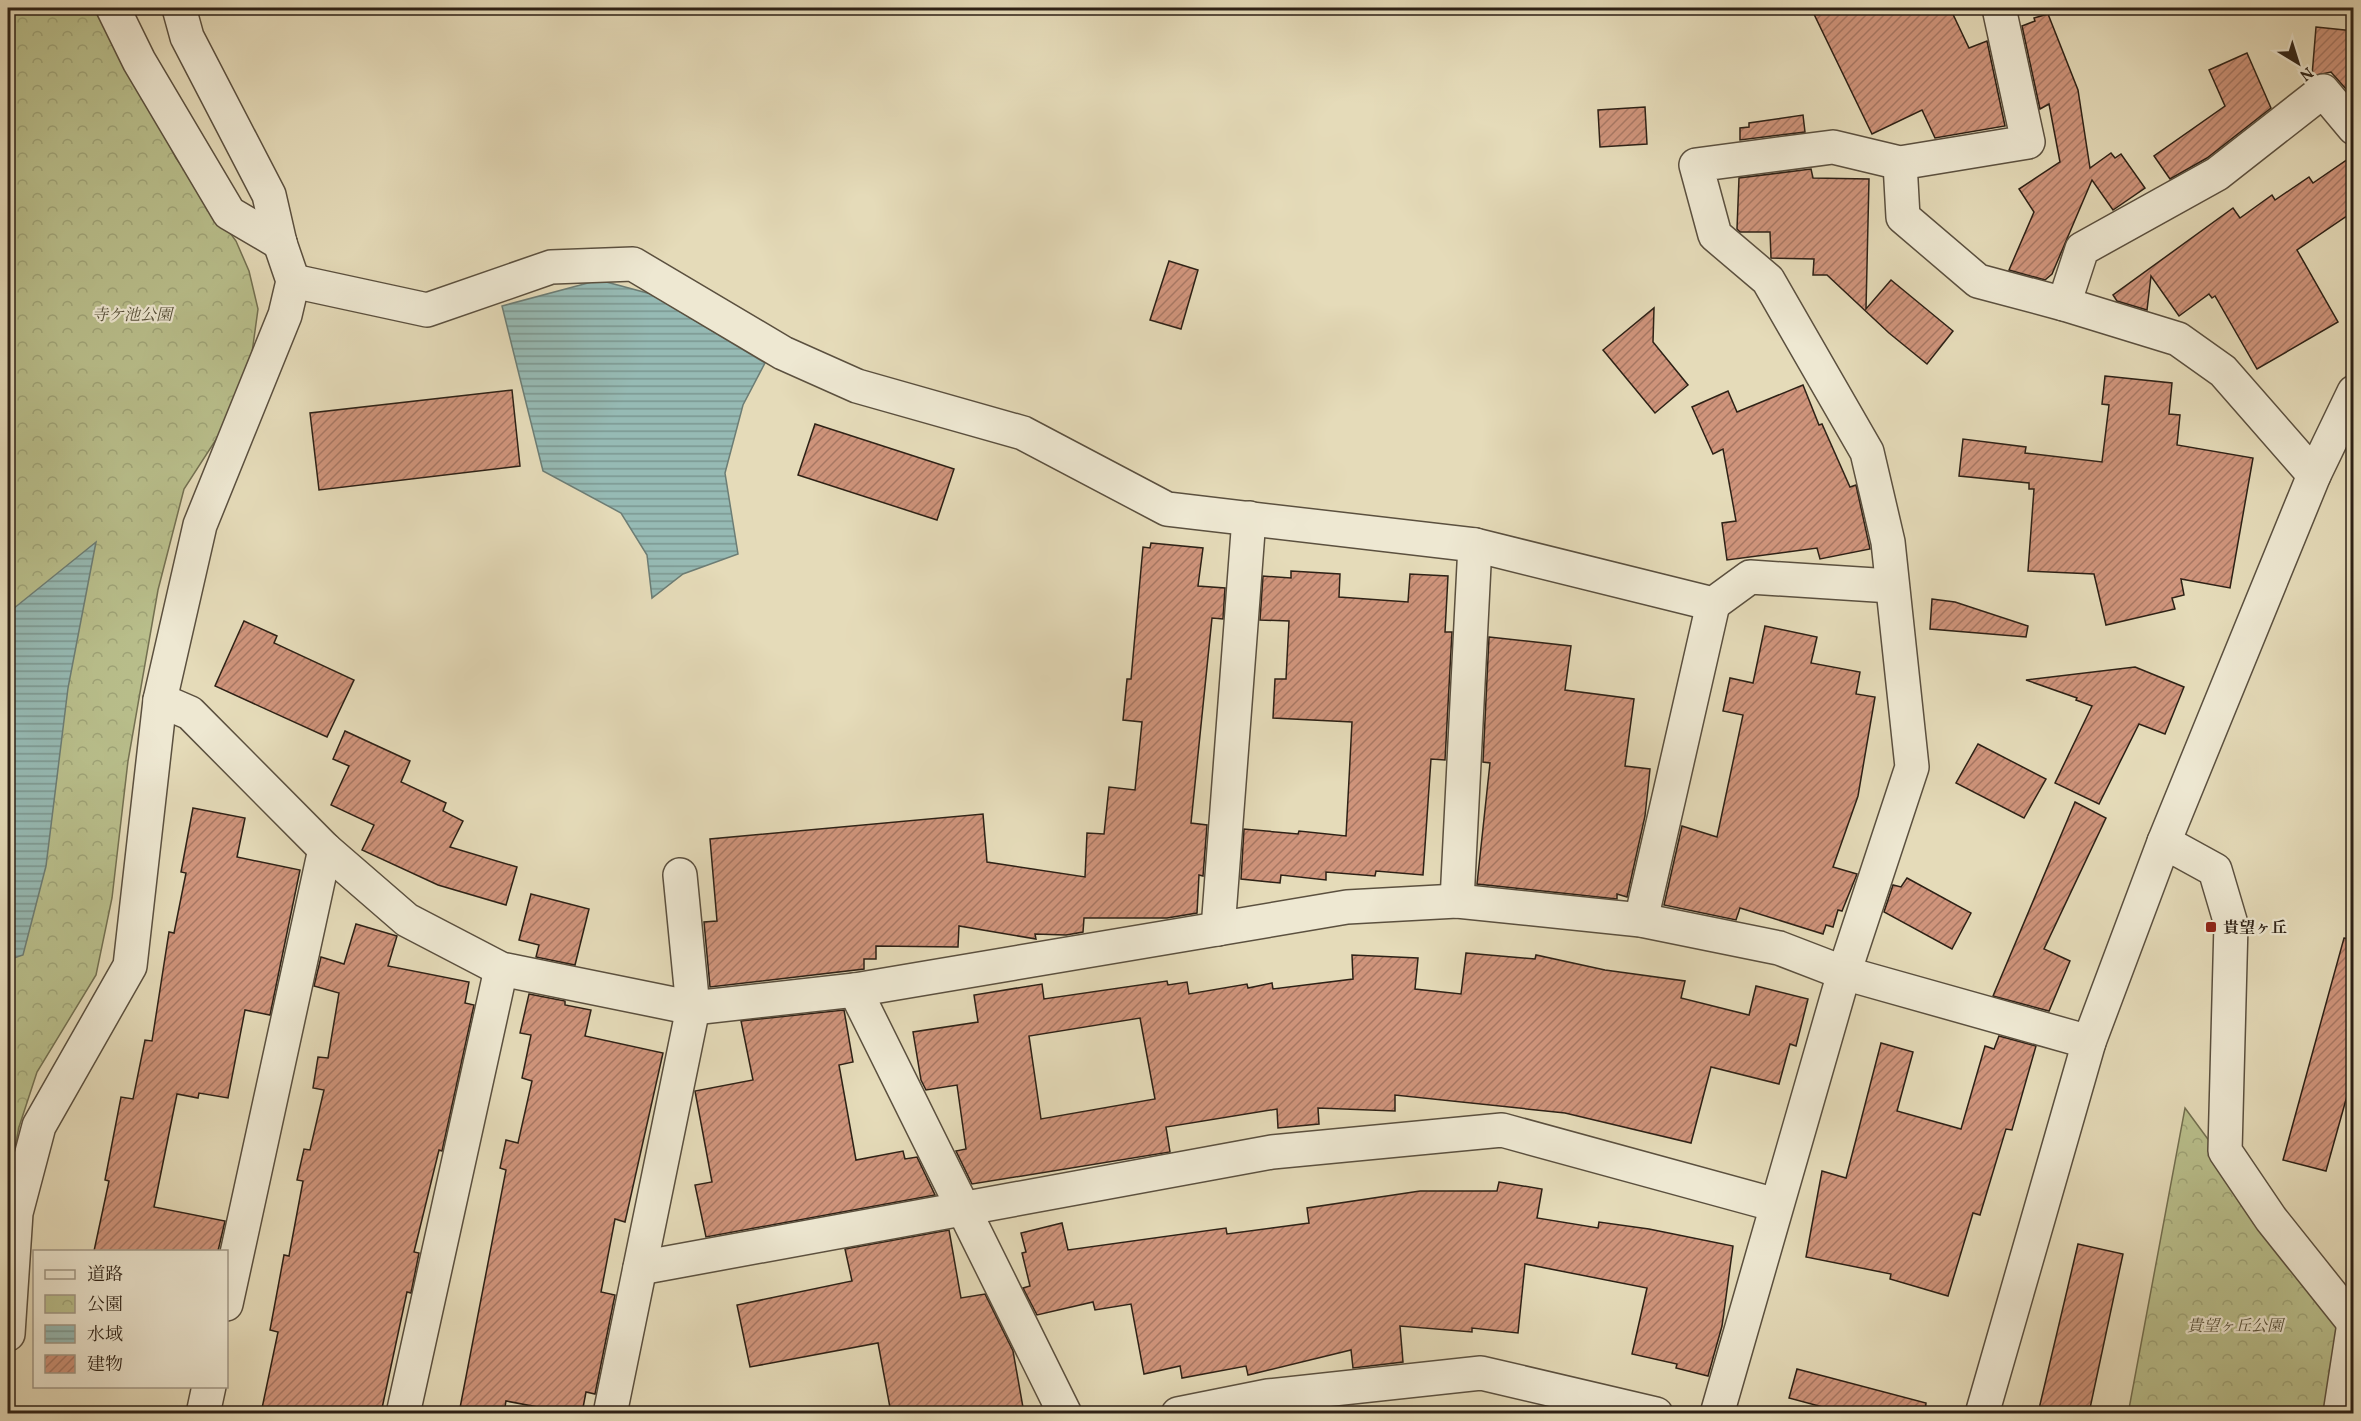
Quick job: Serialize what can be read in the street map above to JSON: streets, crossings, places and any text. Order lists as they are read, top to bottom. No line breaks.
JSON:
{"parks":["寺ケ池公園","貴望ヶ丘公園"],"places":{"transit":["貴望ヶ丘"]},"legend":["道路","公園","水域","建物"],"north":"bottom right"}
